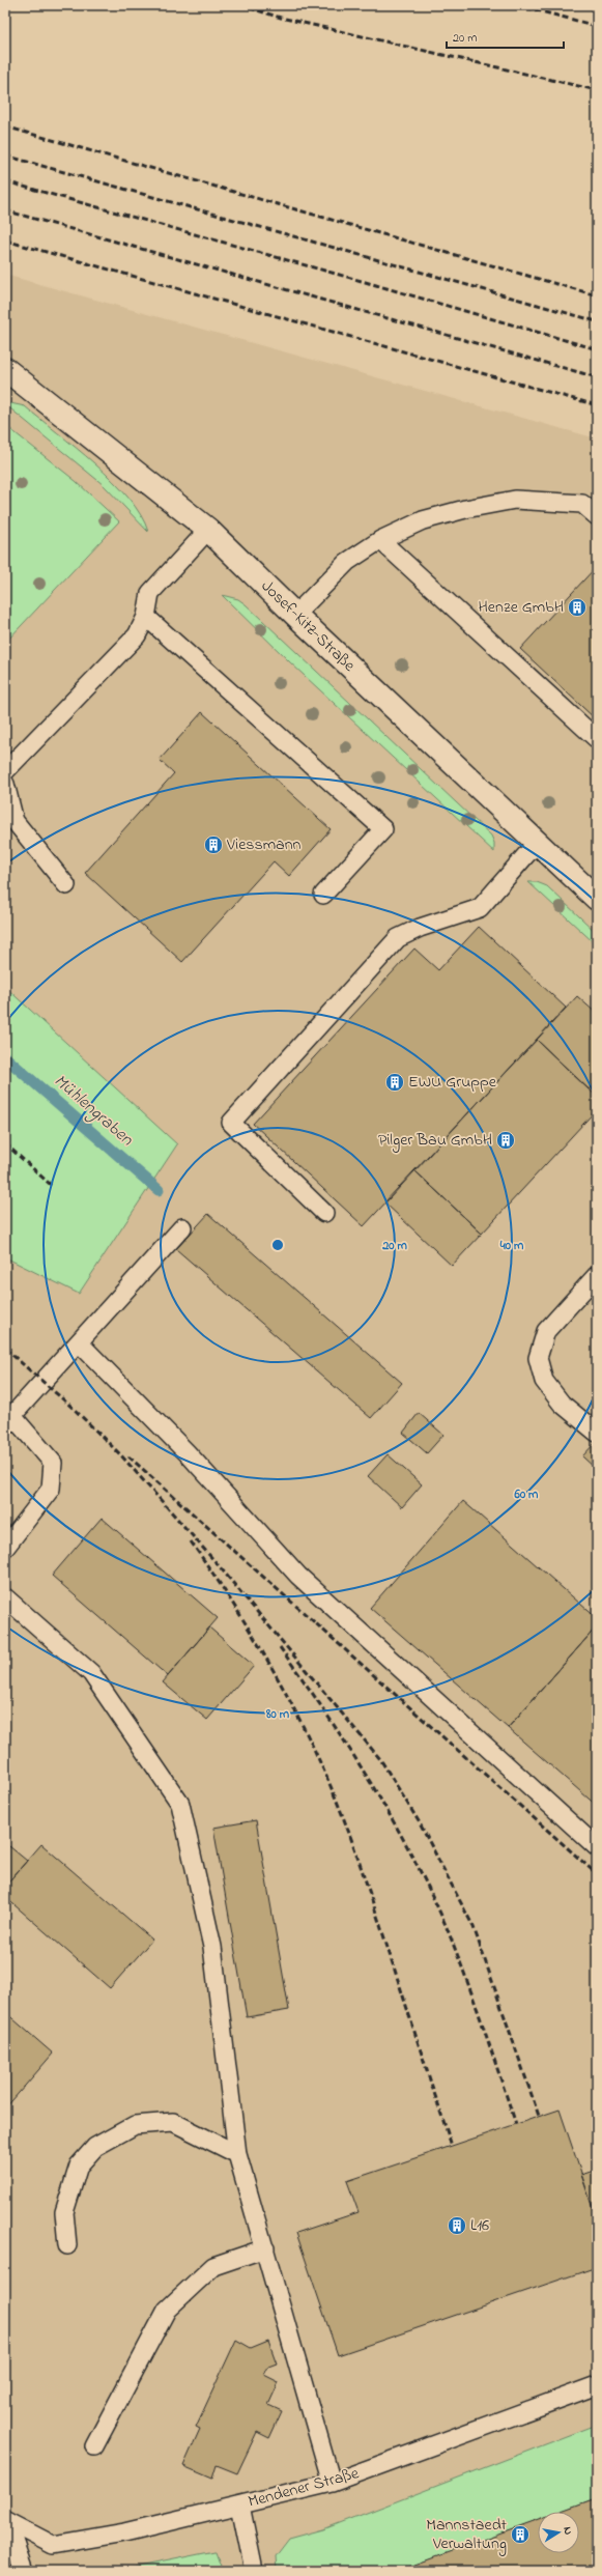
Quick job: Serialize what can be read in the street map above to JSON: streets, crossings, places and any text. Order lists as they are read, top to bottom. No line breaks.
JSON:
{"streets":{"street":["Josef-Kitz-Straße"],"lane":["Mendener Straße"]},"water":["Mühlengraben"],"places":{"building":["Henze GmbH","Viessmann","EWU Gruppe","Pilger Bau GmbH","L16","Mannstaedt Verwaltung"]},"scale_bar":"20 m","north":"right","rings":["20 m","40 m","60 m","80 m"]}
